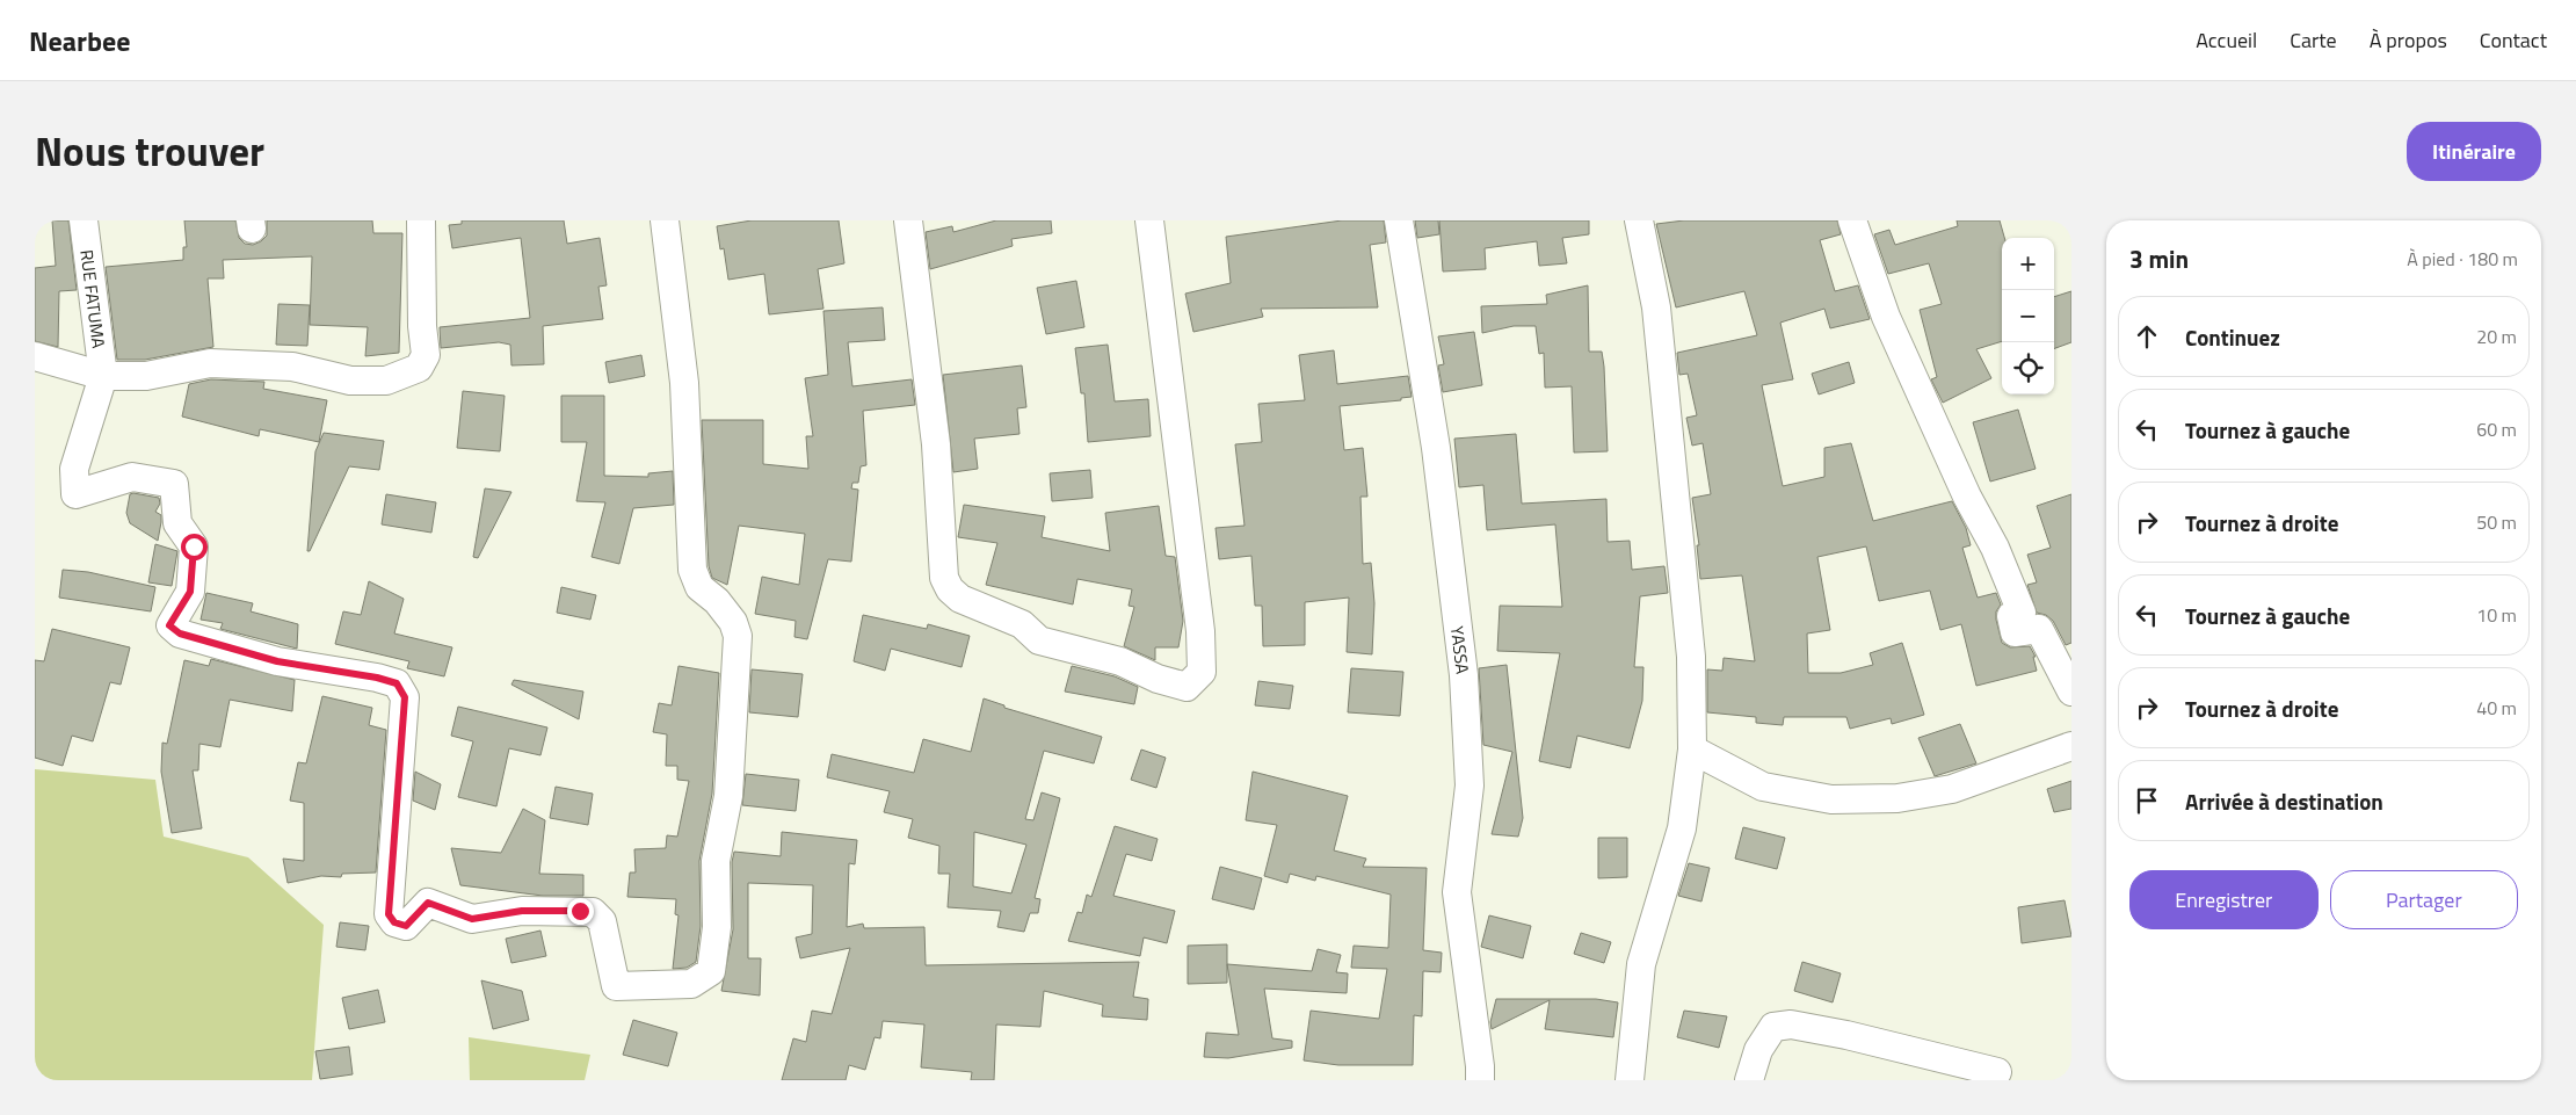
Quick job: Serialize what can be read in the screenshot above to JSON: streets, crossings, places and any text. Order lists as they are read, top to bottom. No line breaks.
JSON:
{"streets":{"street":["RUE FATUMA","YASSA"]},"page":{"header":"Nearbee","nav":["Accueil","Carte","À propos","Contact"],"title":"Nous trouver","buttons":["Itinéraire",["Enregistrer","Partager"]],"heading":["3 min","À pied · 180 m"],"map_buttons":["+","−"],"list":[["Continuez","20 m"],["Tournez à gauche","60 m"],["Tournez à droite","50 m"],["Tournez à gauche","10 m"],["Tournez à droite","40 m"],"Arrivée à destination"]}}
